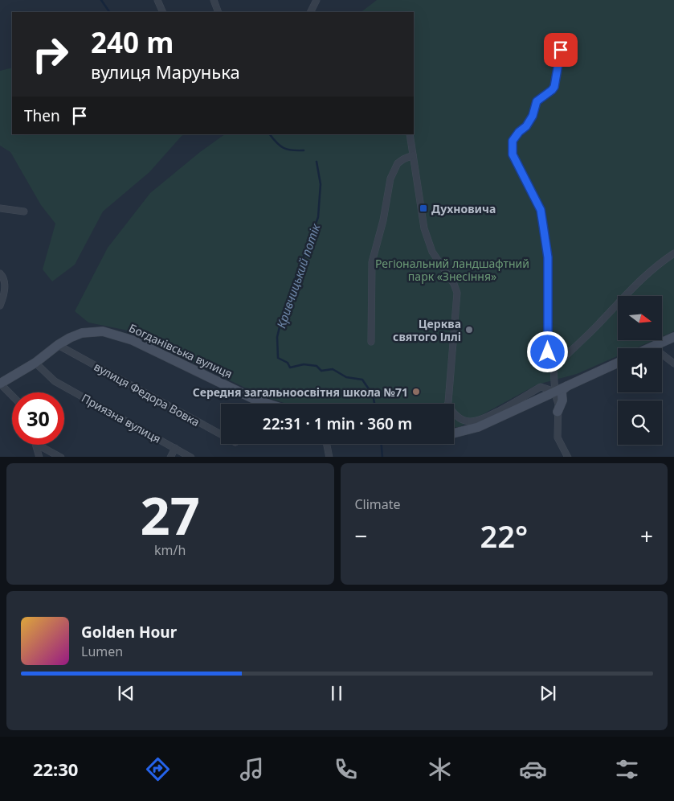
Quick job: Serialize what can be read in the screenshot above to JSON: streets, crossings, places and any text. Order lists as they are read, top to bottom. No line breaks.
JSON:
{"streets":{"main road":["Богданівська вулиця"],"street":["вулиця Федора Вовка","Приязна вулиця"]},"crossings":[["Богданівська вулиця","вулиця Федора Вовка"],["Богданівська вулиця","Приязна вулиця"]],"water":["Кривчицький потік"],"parks":["Регіональний ландшафтний парк «Знесіння»"],"places":{"transit":["Духновича"],"other":["Церква святого Іллі","Середня загальноосвітня школа №71"]},"north":"right","page":{"turn":["240 m","вулиця Марунька"],"then":"Then","limit":"30","trip":"22:31 · 1 min · 360 m","tile":[["27","km/h"],"Climate"],"heat":["−","22°","+"],"song":["Golden Hour","Lumen"],"tabs":"22:30"}}
